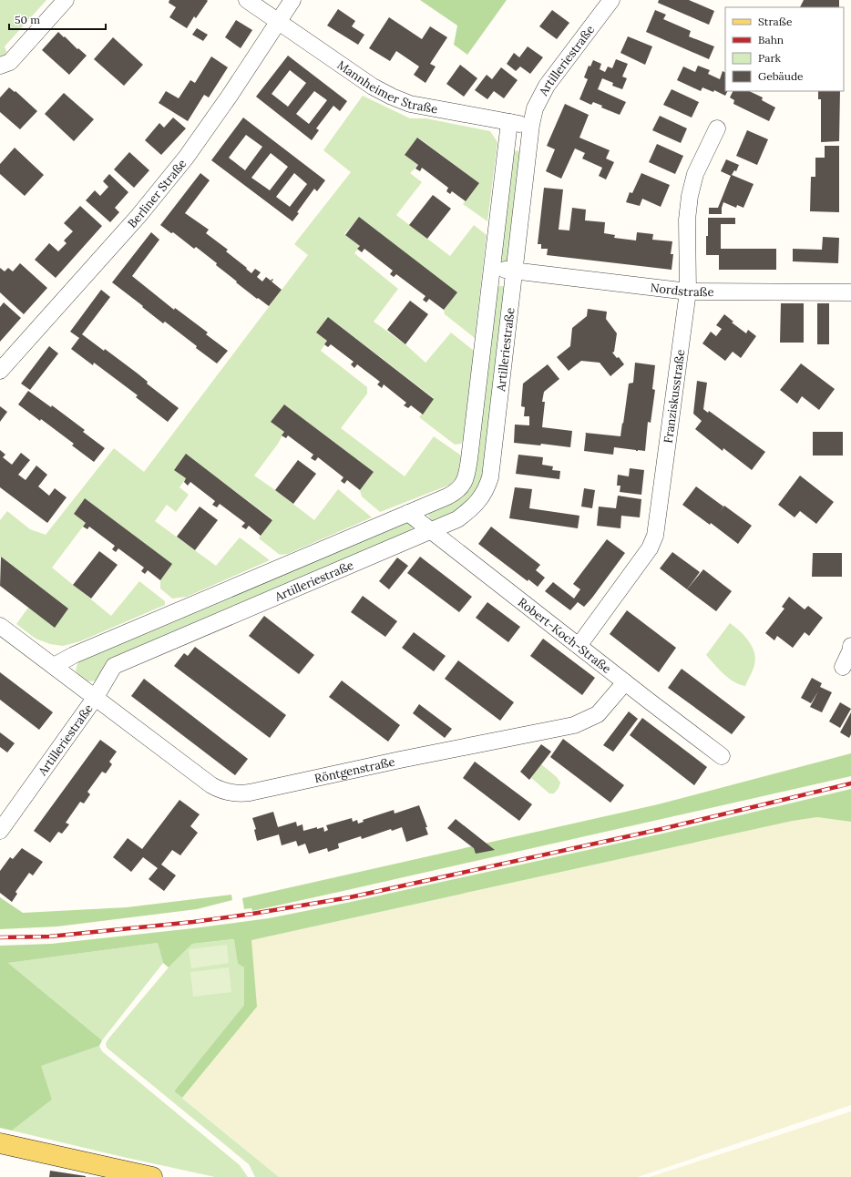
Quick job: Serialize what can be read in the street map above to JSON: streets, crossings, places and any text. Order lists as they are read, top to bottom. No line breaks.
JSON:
{"streets":{"street":["Artilleriestraße","Mannheimer Straße","Berliner Straße","Nordstraße","Franziskusstraße","Robert-Koch-Straße","Röntgenstraße"]},"crossings":[["Artilleriestraße","Mannheimer Straße"],["Artilleriestraße","Nordstraße"],["Artilleriestraße","Robert-Koch-Straße"],["Artilleriestraße","Röntgenstraße"],["Mannheimer Straße","Berliner Straße"],["Nordstraße","Franziskusstraße"],["Franziskusstraße","Robert-Koch-Straße"],["Robert-Koch-Straße","Röntgenstraße"]],"legend":["Straße","Bahn","Park","Gebäude"],"scale_bar":"50 m"}
